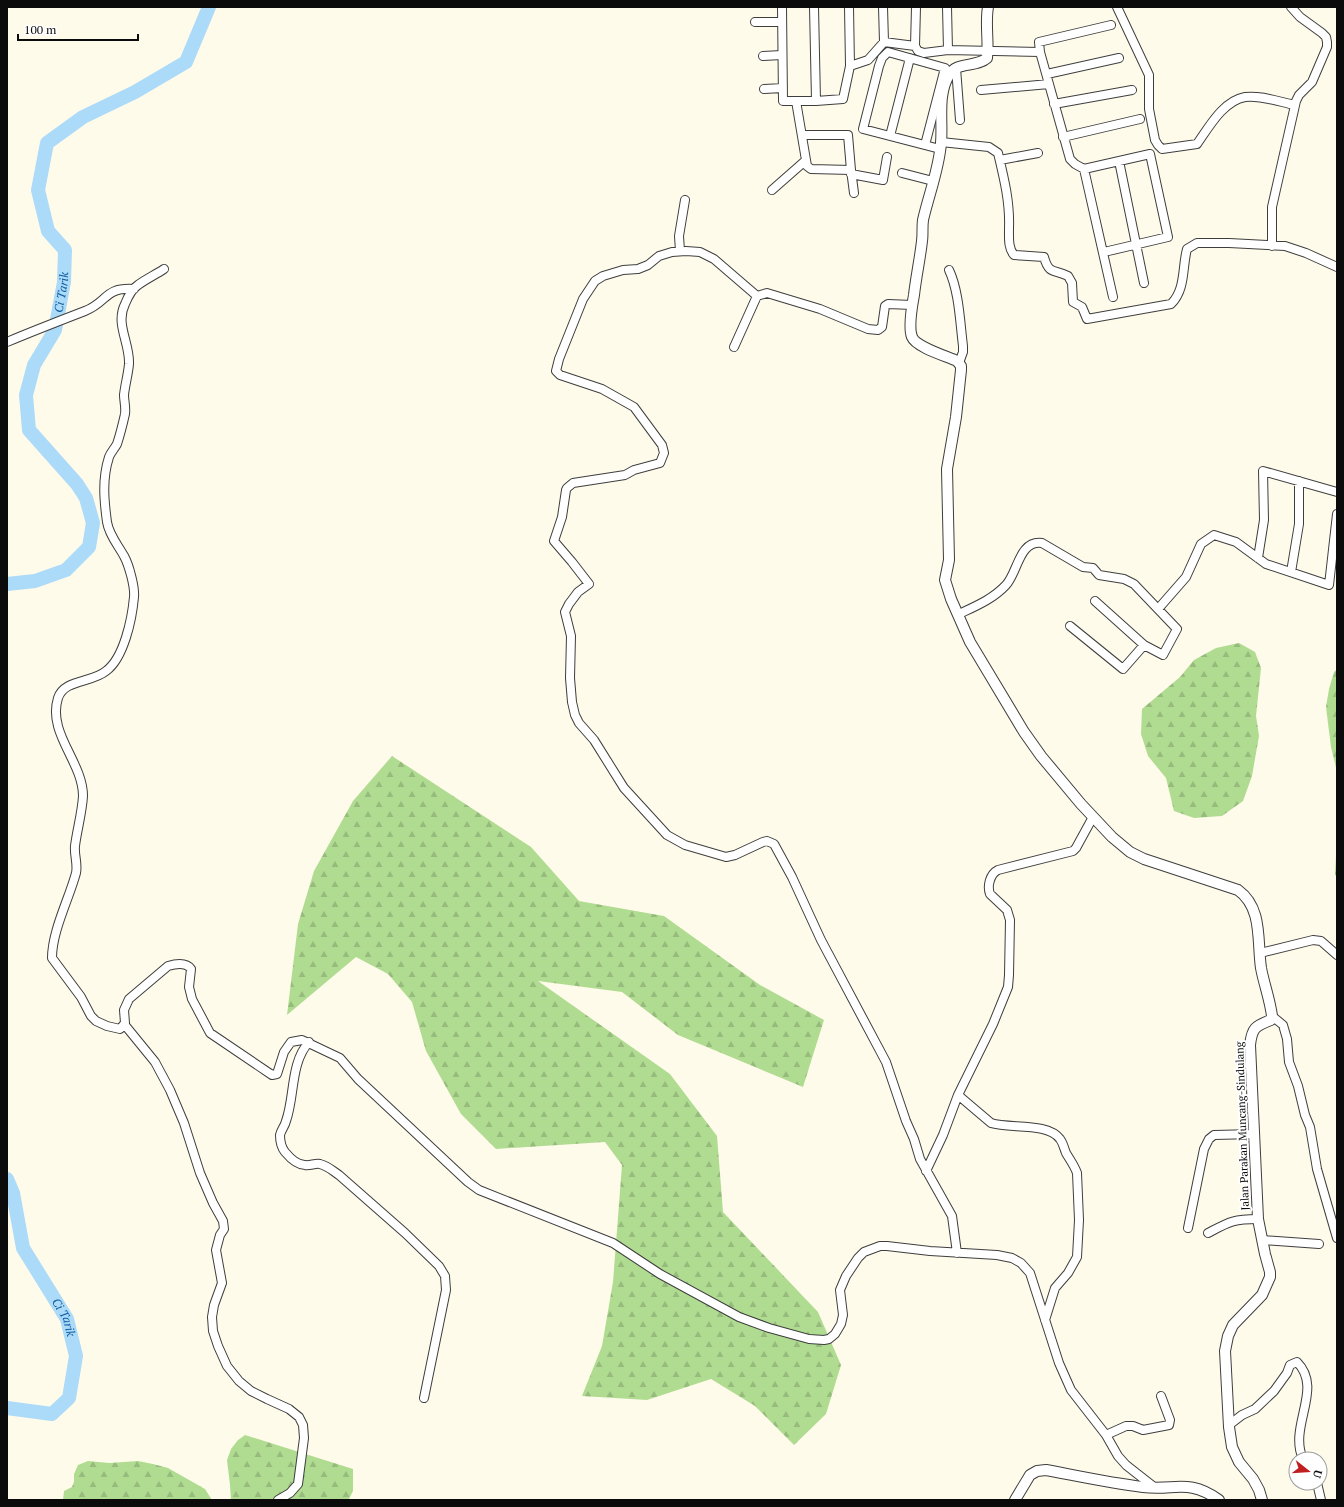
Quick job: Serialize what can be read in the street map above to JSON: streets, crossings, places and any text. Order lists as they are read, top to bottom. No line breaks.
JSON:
{"streets":{"street":["Jalan Parakan Muncang-Sindulang"]},"water":["Ci Tarik"],"scale_bar":"100 m","north":"right"}
